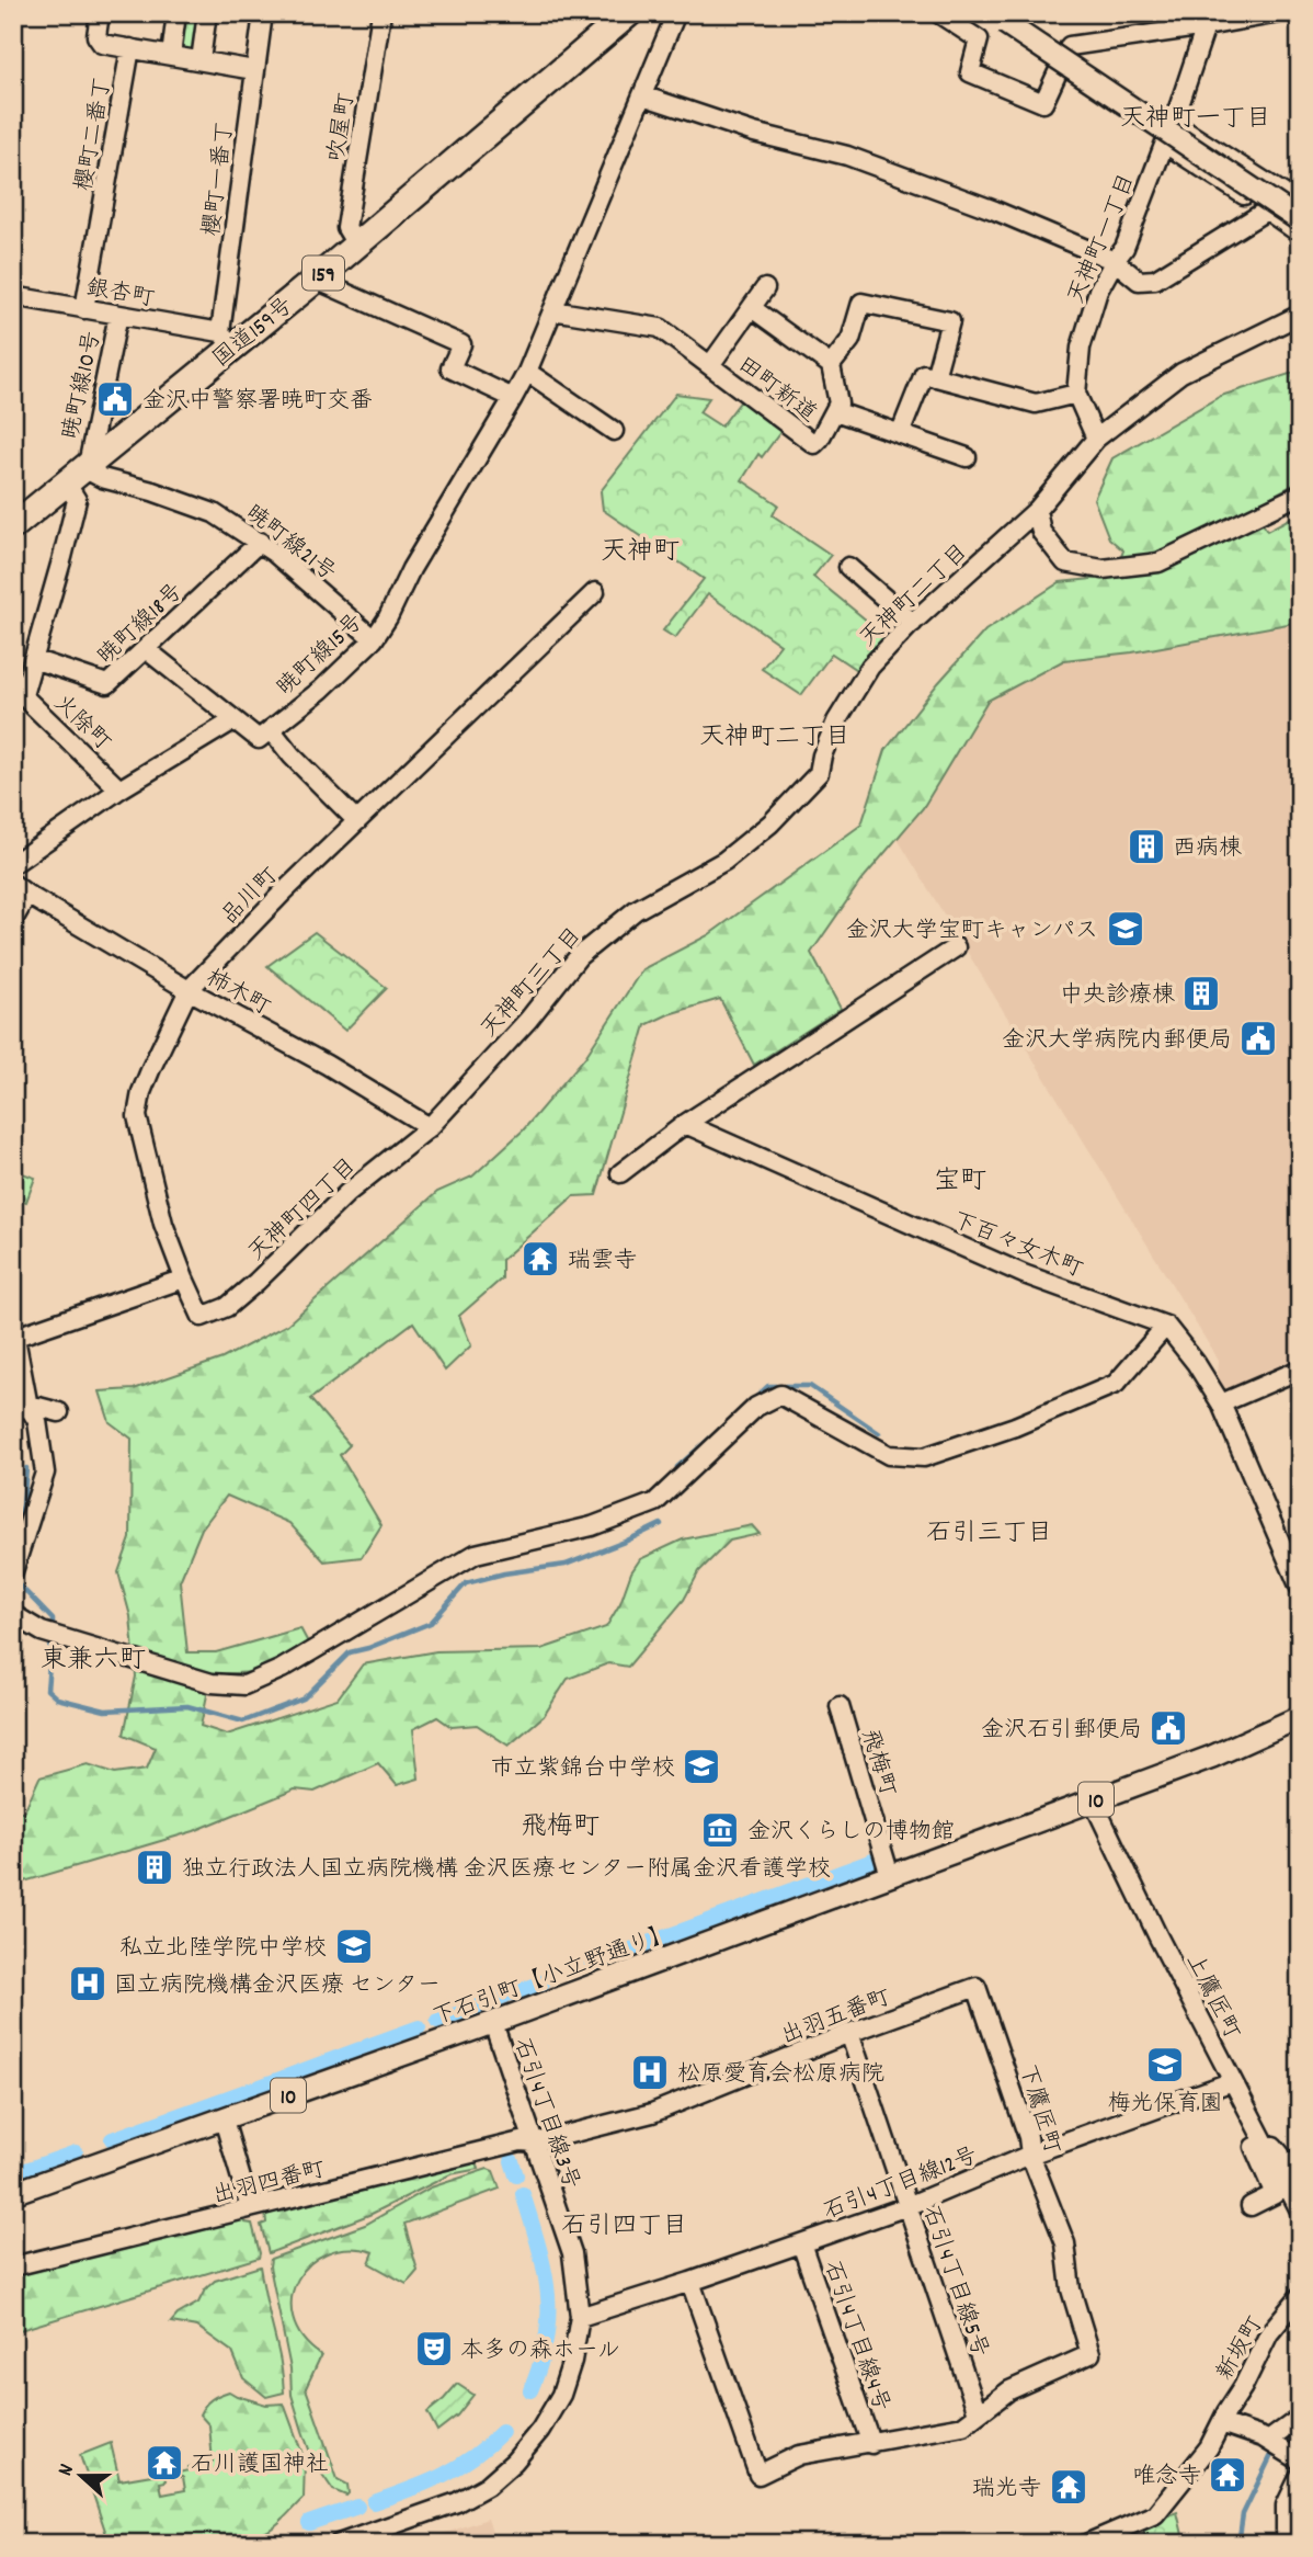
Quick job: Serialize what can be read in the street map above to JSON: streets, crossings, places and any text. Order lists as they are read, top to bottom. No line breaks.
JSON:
{"streets":{"highway":["159","国道159号"],"main road":["10","下石引町【小立野通り】"],"street":["吹屋町","櫻町二番丁","櫻町一番丁","天神町一丁目","銀杏町","暁町線10号","田町新道","暁町線21号","天神町二丁目","暁町線18号","暁町線15号","火除町","品川町","天神町三丁目","柿木町","天神町四丁目","下百々女木町","飛梅町","上鷹匠町","出羽五番町","下鷹匠町","石引4丁目線3号","出羽四番町","石引4丁目線12号","石引4丁目線5号","石引4丁目線4号","新坂町"]},"crossings":[["吹屋町","国道159号"],["櫻町二番丁","櫻町一番丁"],["櫻町二番丁","銀杏町"],["櫻町一番丁","銀杏町"],["櫻町一番丁","国道159号"],["銀杏町","国道159号"],["銀杏町","暁町線10号"],["国道159号","暁町線10号"],["国道159号","暁町線21号"],["暁町線10号","暁町線21号"],["田町新道","暁町線15号"],["暁町線21号","暁町線18号"],["暁町線21号","暁町線15号"],["天神町二丁目","天神町三丁目"],["品川町","柿木町"],["品川町","天神町四丁目"],["天神町三丁目","柿木町"],["天神町三丁目","天神町四丁目"],["柿木町","天神町四丁目"],["飛梅町","10"],["飛梅町","下石引町【小立野通り】"],["10","下石引町【小立野通り】"],["10","上鷹匠町"],["下石引町【小立野通り】","石引4丁目線3号"],["上鷹匠町","石引4丁目線12号"],["出羽五番町","下鷹匠町"],["出羽五番町","石引4丁目線3号"],["出羽五番町","出羽四番町"],["出羽五番町","石引4丁目線5号"],["下鷹匠町","石引4丁目線12号"],["下鷹匠町","石引4丁目線5号"],["石引4丁目線3号","出羽四番町"],["石引4丁目線3号","石引4丁目線12号"],["石引4丁目線12号","石引4丁目線5号"],["石引4丁目線12号","石引4丁目線4号"]],"districts":["天神町一丁目","天神町","天神町二丁目","宝町","石引三丁目","東兼六町","飛梅町","石引四丁目"],"places":{"public building":["金沢中警察署暁町交番","金沢大学病院内郵便局","金沢石引郵便局"],"building":["西病棟","中央診療棟","独立行政法人国立病院機構 金沢医療センター附属金沢看護学校"],"school or university":["金沢大学宝町キャンパス","市立紫錦台中学校","私立北陸学院中学校","梅光保育園"],"temple":["瑞雲寺","石川護国神社","唯念寺","瑞光寺"],"museum":["金沢くらしの博物館"],"hospital":["国立病院機構金沢医療 センター","松原愛育会松原病院"],"theatre":["本多の森ホール"]},"north":"left"}
